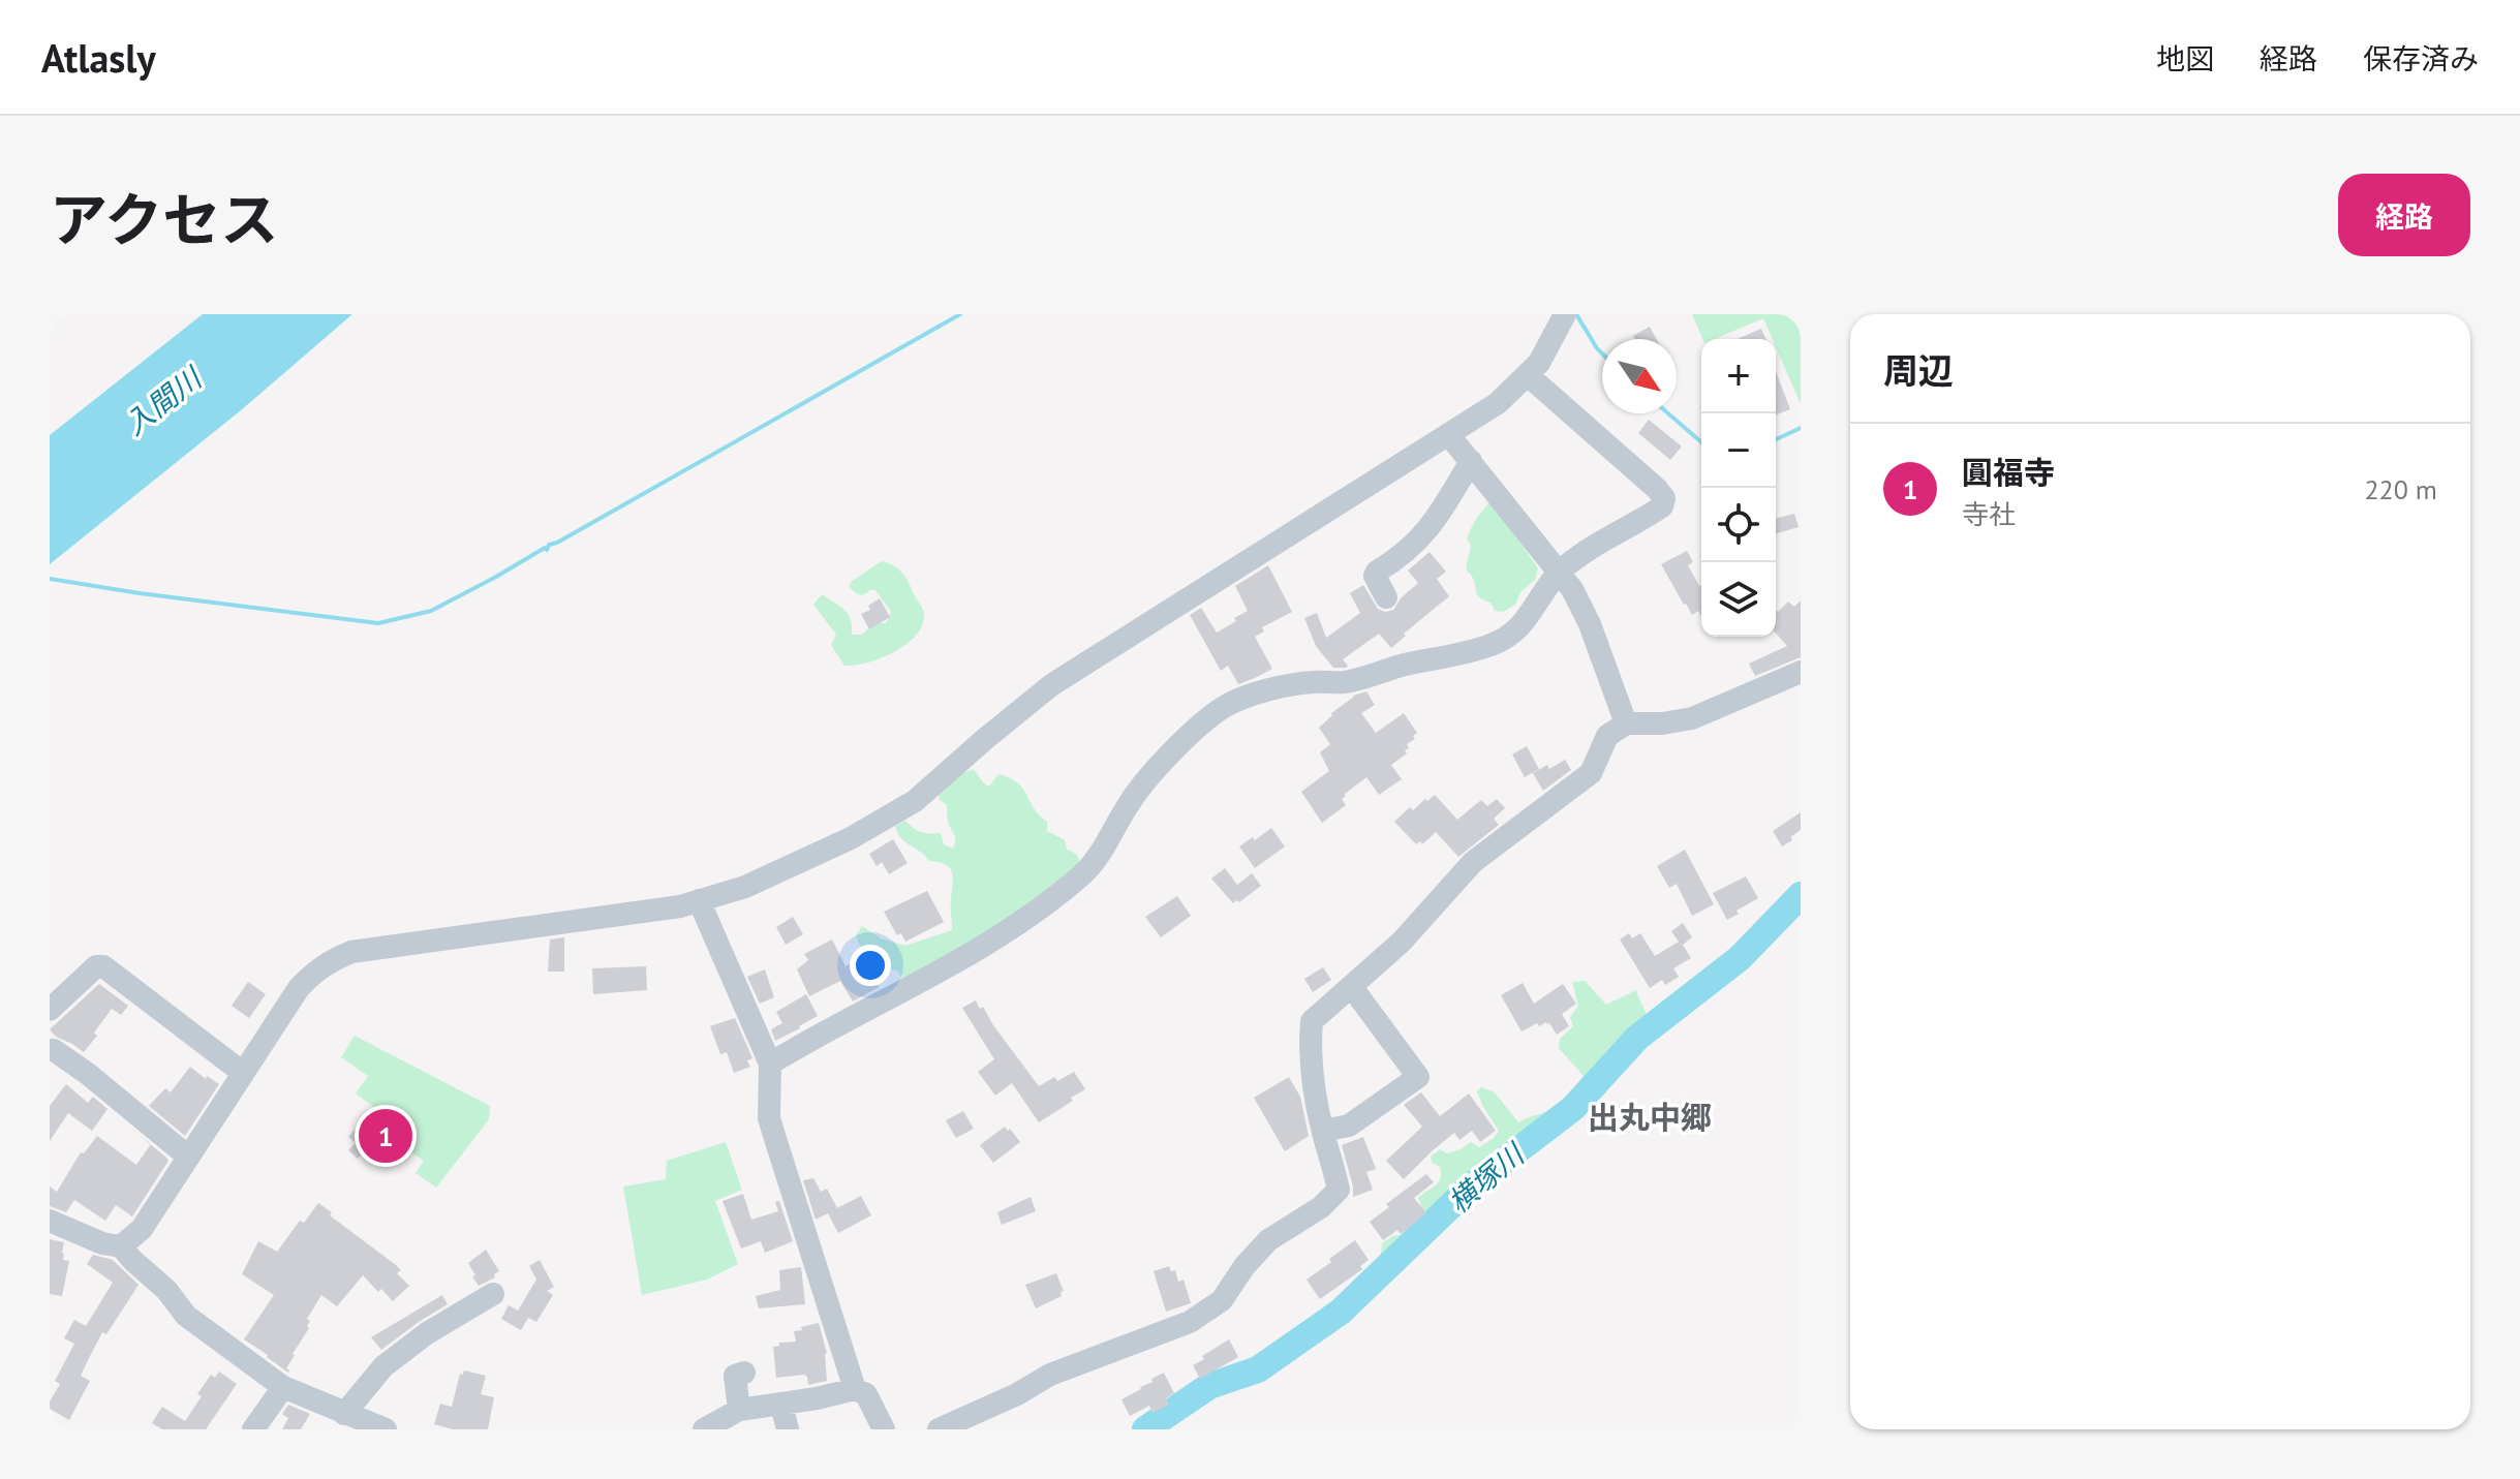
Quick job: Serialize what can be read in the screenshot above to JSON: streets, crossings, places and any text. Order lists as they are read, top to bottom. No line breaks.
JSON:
{"districts":["出丸中郷"],"water":["入間川","横塚川"],"north":"bottom right","page":{"header":"Atlasly","nav":["地図","経路","保存済み"],"title":"アクセス","buttons":"経路","heading":"周辺","map_buttons":["+","−"],"list":[{"mark":"1","name":"圓福寺","note":"寺社","value":"220 m"}],"pins":"1"}}
